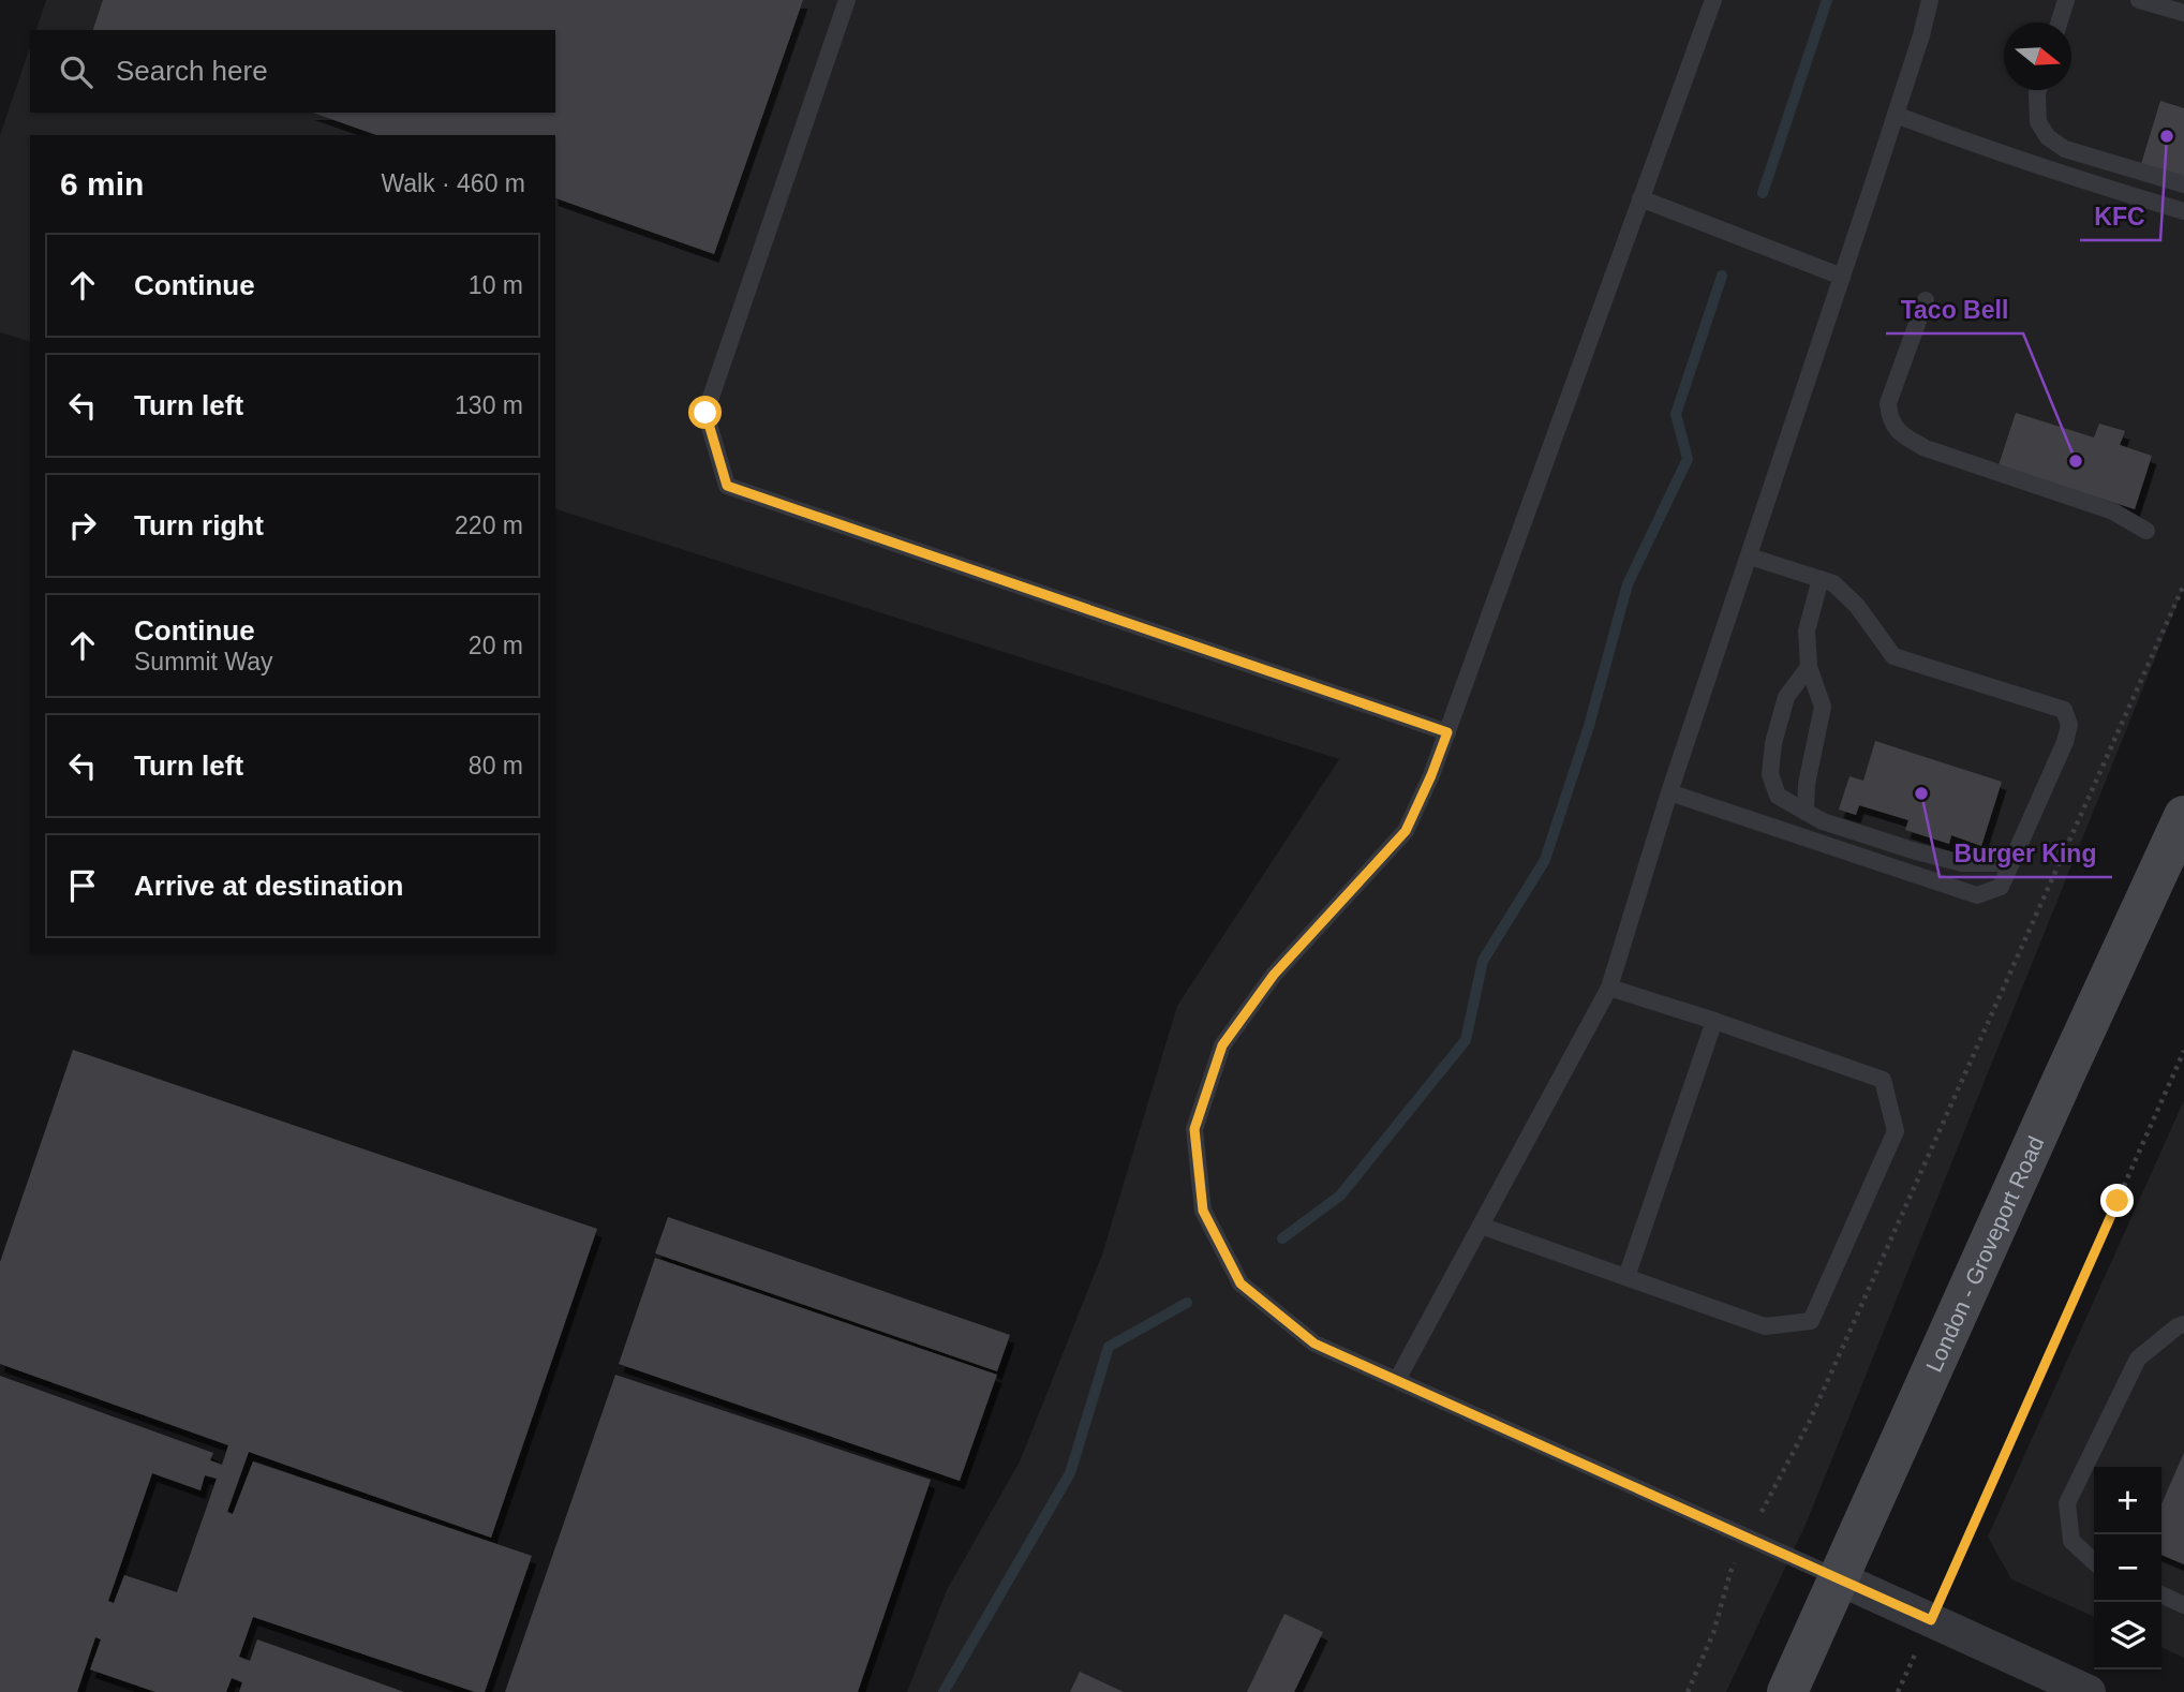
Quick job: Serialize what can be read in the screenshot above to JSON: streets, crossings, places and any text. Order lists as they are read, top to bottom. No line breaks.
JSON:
{"streets":{"main road":["London - Groveport Road"]},"places":["KFC","Taco Bell","Burger King"],"north":"right","page":{"search":"Search here","heading":["6 min","Walk · 460 m"],"list":[["Continue","10 m"],["Turn left","130 m"],["Turn right","220 m"],["Continue","Summit Way","20 m"],["Turn left","80 m"],"Arrive at destination"],"map_buttons":["+","−"]}}
